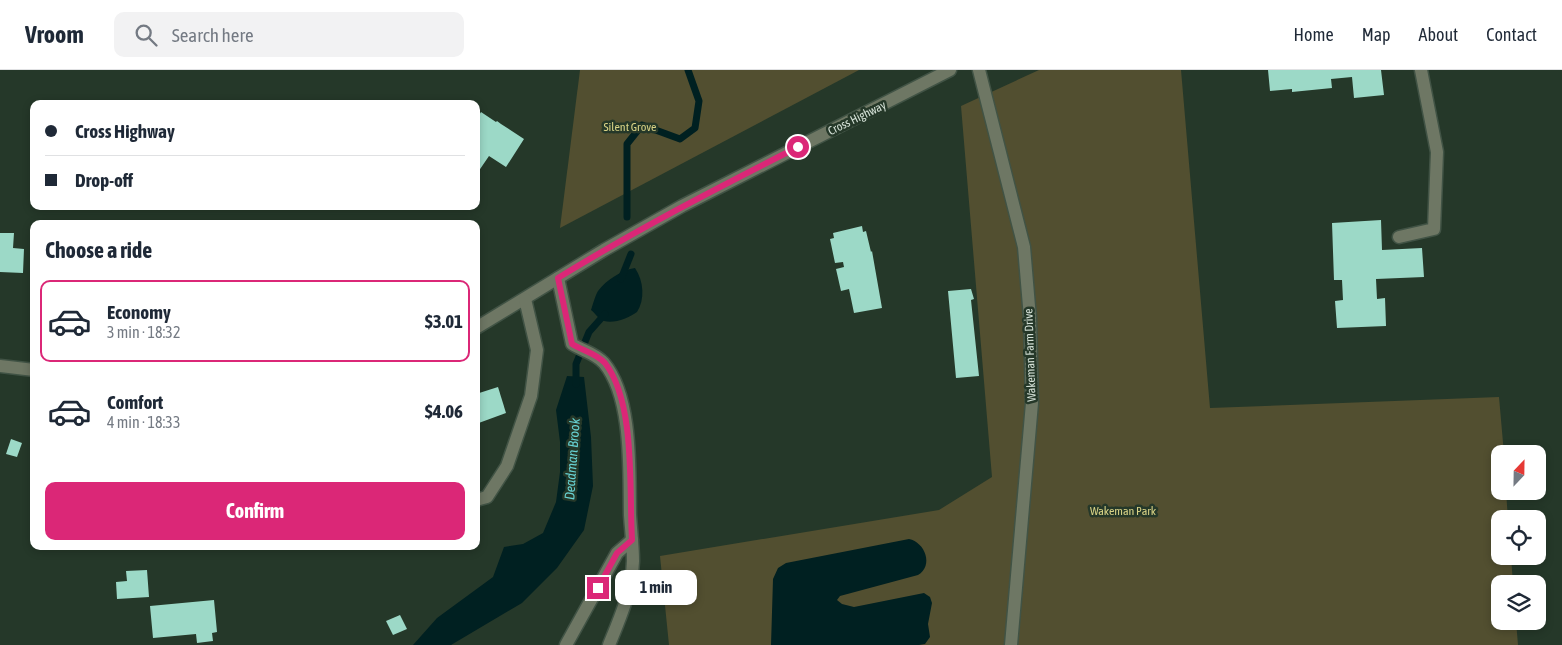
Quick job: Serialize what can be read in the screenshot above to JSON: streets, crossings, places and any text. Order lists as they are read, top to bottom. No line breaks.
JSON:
{"streets":{"street":["Cross Highway","Wakeman Farm Drive"]},"water":["Deadman Brook"],"parks":["Silent Grove","Wakeman Park"],"north":"top","page":{"header":"Vroom","search":"Search here","nav":["Home","Map","About","Contact"],"banner":["Cross Highway","Drop-off"],"heading":"Choose a ride","list":[{"name":"Economy","note":"3 min · 18:32","value":"$3.01"},{"name":"Comfort","note":"4 min · 18:33","value":"$4.06"}],"buttons":"Confirm","bubble":"1 min"}}
